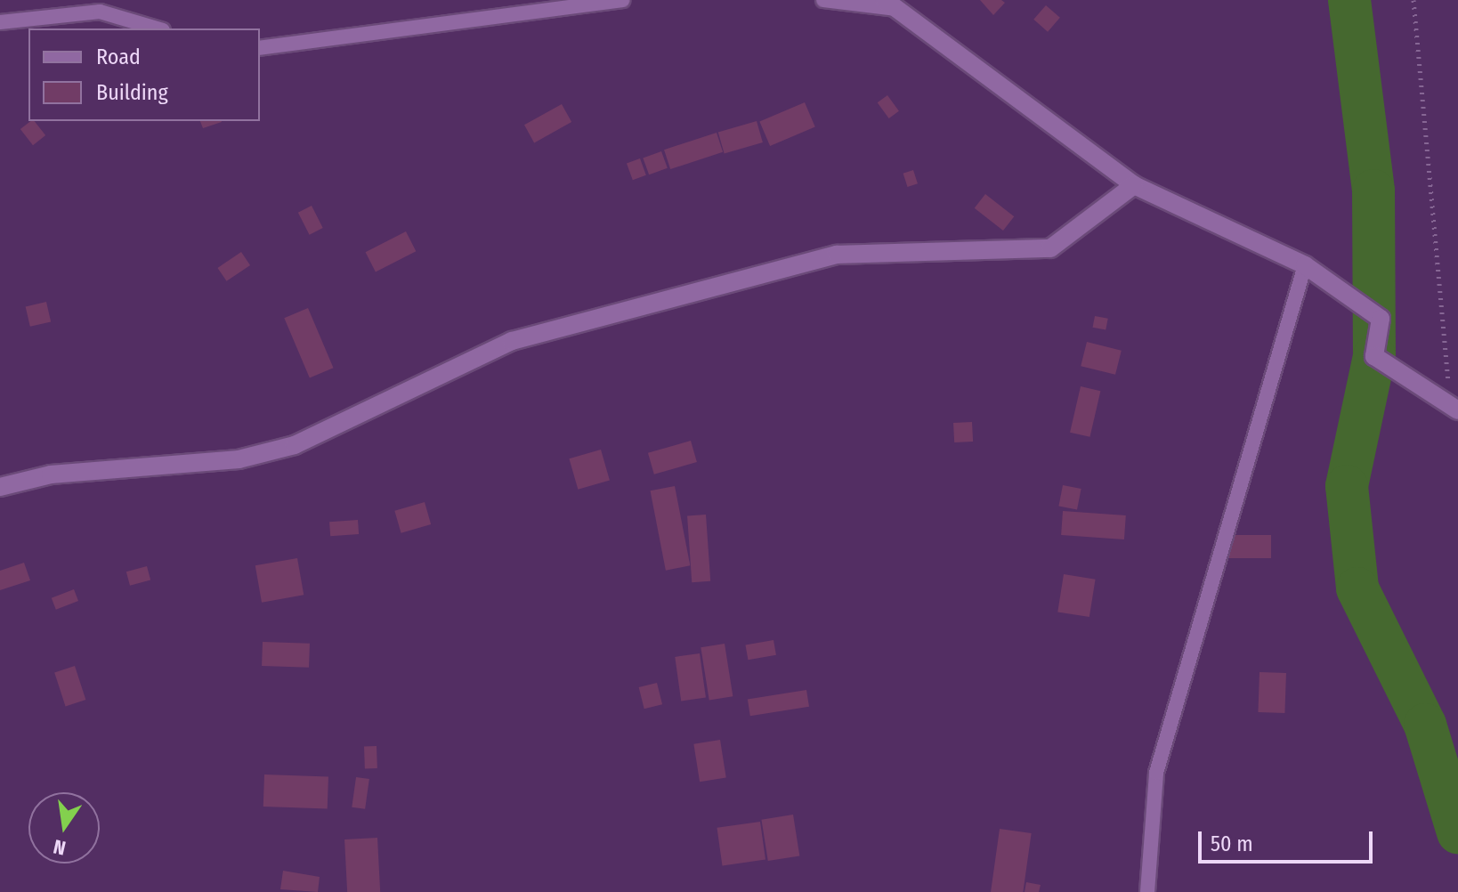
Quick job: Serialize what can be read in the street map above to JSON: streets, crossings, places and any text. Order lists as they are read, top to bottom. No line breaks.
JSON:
{"legend":["Road","Building"],"scale_bar":"50 m","north":"bottom"}
